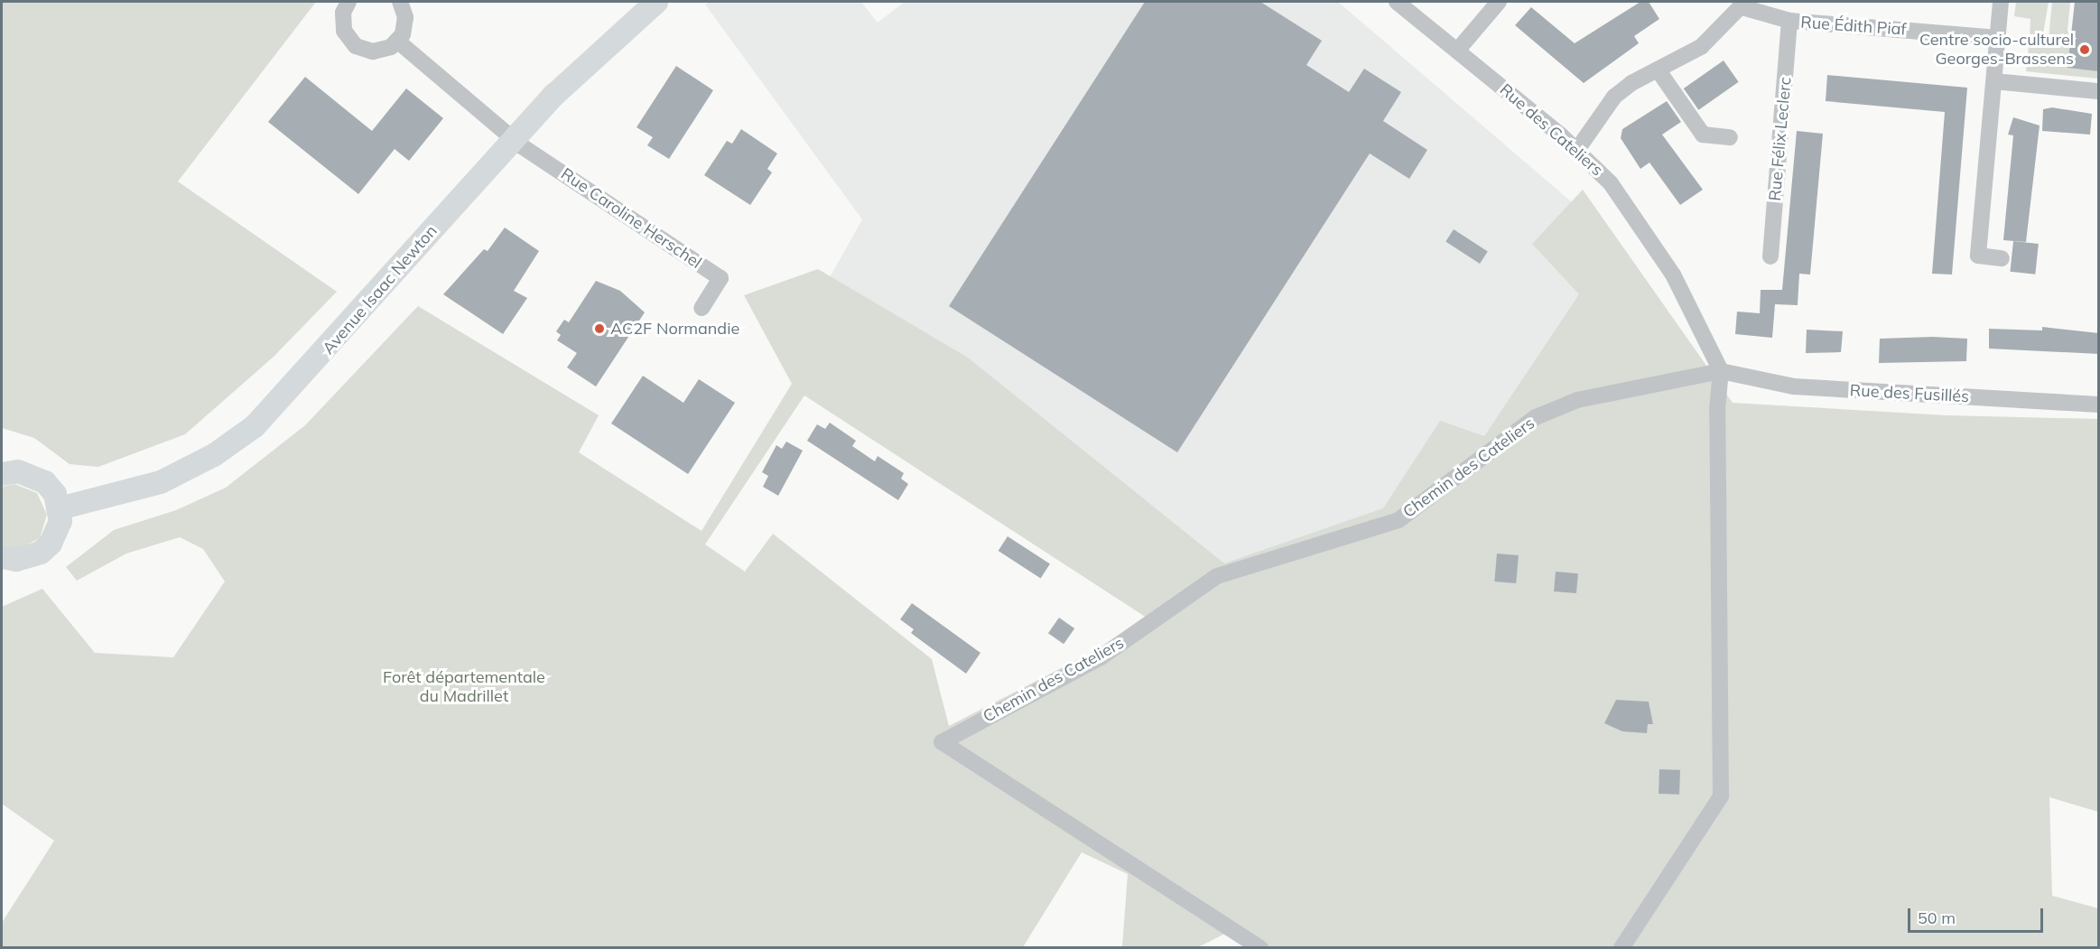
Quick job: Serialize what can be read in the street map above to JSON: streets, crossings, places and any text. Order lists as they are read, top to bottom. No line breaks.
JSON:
{"streets":{"street":["Rue Édith Piaf","Rue des Cateliers","Rue Félix Leclerc","Rue Caroline Herschel","Avenue Isaac Newton","Rue des Fusillés","Chemin des Cateliers"]},"crossings":[["Rue Édith Piaf","Rue Félix Leclerc"],["Rue des Cateliers","Rue des Fusillés"],["Rue des Cateliers","Chemin des Cateliers"],["Rue Caroline Herschel","Avenue Isaac Newton"],["Rue des Fusillés","Chemin des Cateliers"]],"parks":["Forêt départementale du Madrillet"],"places":["Centre socio-culturel Georges-Brassens","AC2F Normandie"],"scale_bar":"50 m"}
